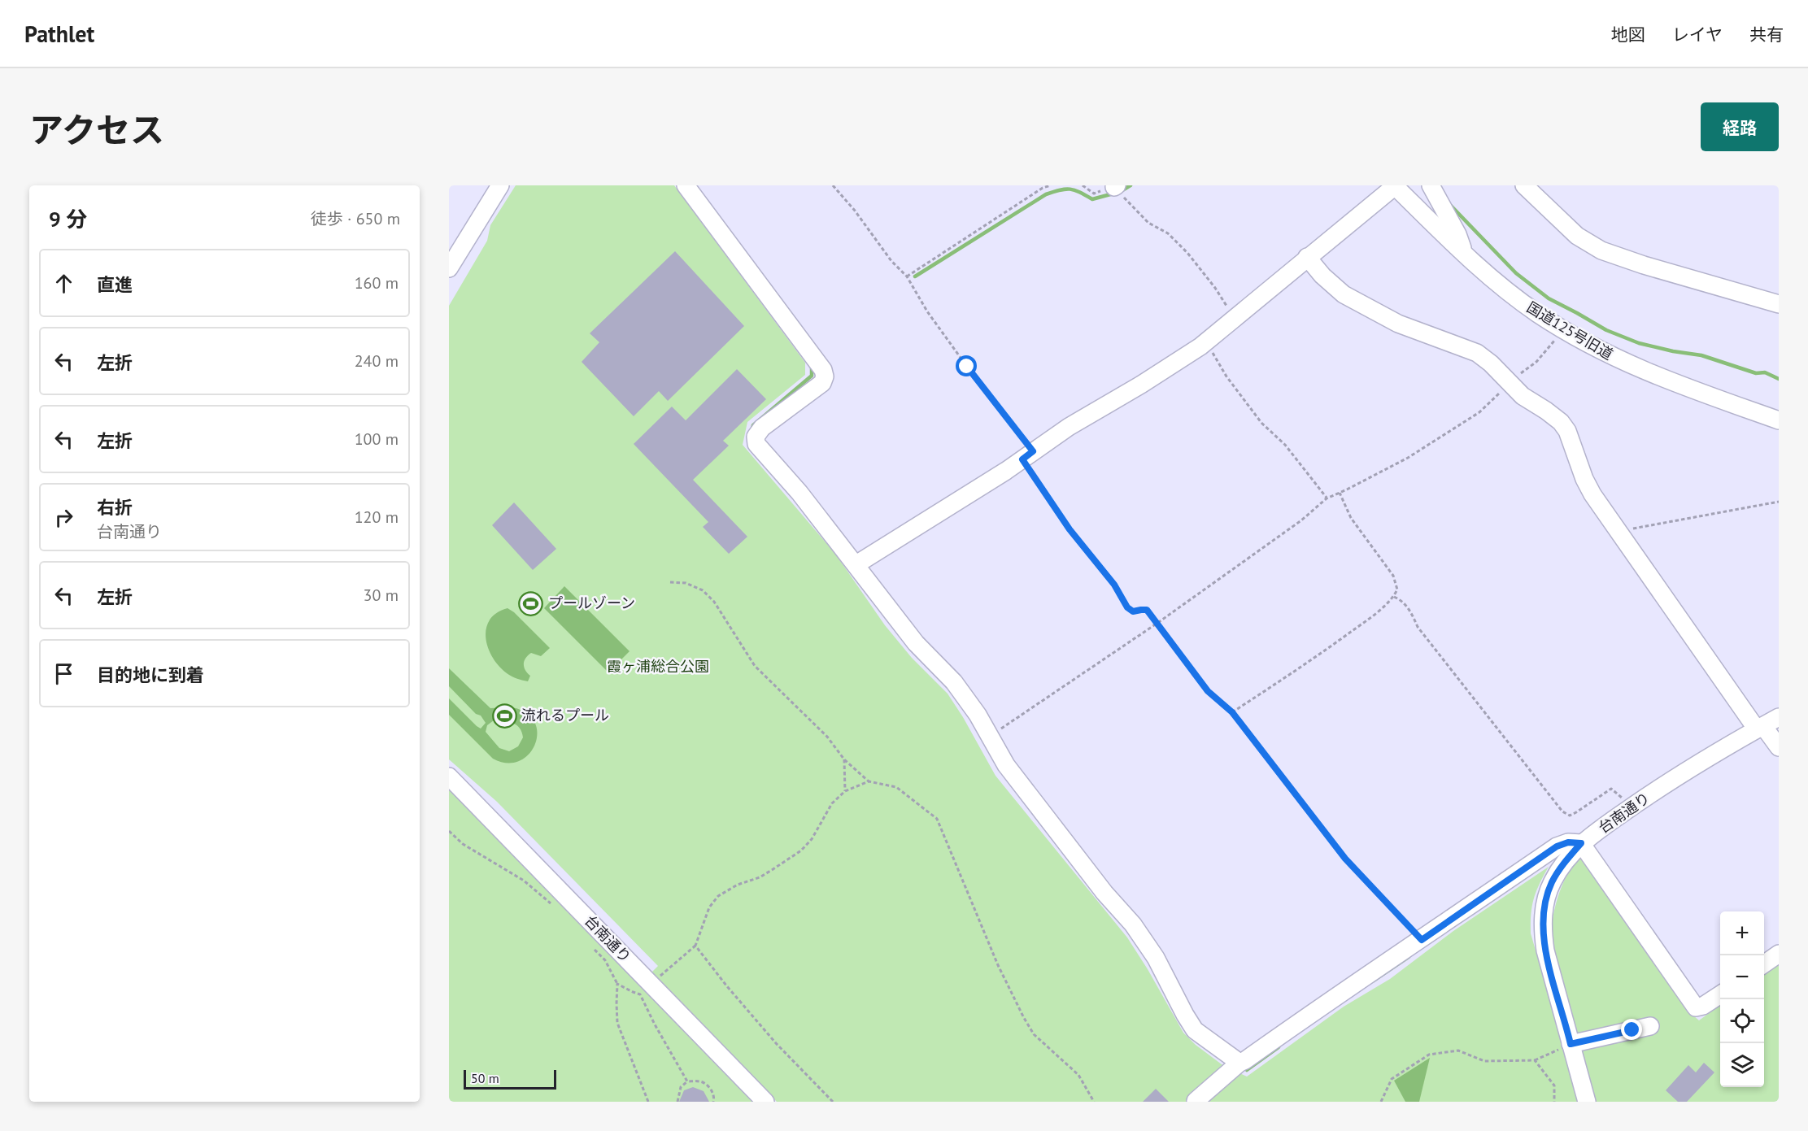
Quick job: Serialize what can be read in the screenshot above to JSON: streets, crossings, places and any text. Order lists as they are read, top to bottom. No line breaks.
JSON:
{"streets":{"street":["国道125号旧道","台南通り"]},"parks":["霞ヶ浦総合公園"],"places":{"sports":["プールゾーン","流れるプール"]},"scale_bar":"50 m","page":{"header":"Pathlet","nav":["地図","レイヤ","共有"],"title":"アクセス","buttons":"経路","heading":["9 分","徒歩 · 650 m"],"list":[["直進","160 m"],["左折","240 m"],["左折","100 m"],["右折","台南通り","120 m"],["左折","30 m"],"目的地に到着"],"map_buttons":["+","−"],"scale":"50 m"}}
